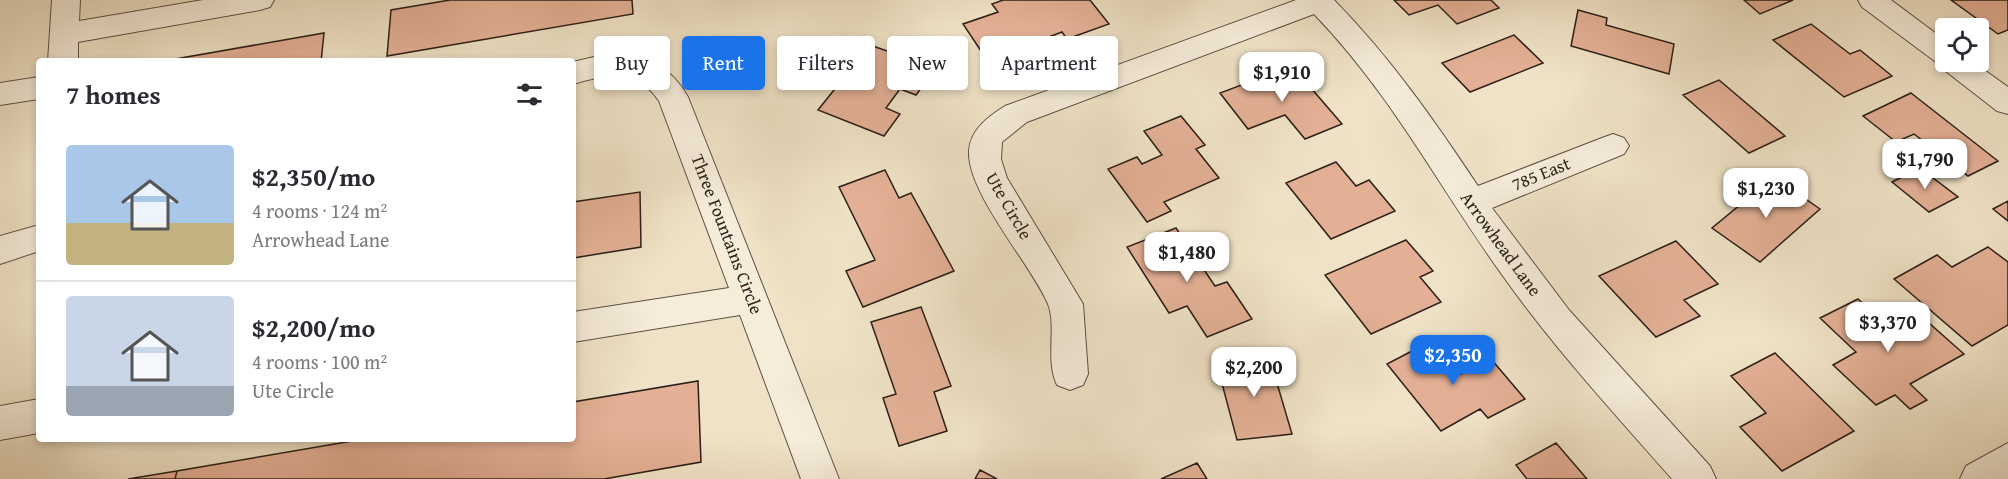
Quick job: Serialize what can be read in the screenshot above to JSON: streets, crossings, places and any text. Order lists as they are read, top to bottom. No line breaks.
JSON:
{"streets":{"street":["785 East","Ute Circle","Three Fountains Circle","Arrowhead Lane"]},"crossings":[["785 East","Arrowhead Lane"],["Ute Circle","Arrowhead Lane"]],"page":{"chip":["Buy","Rent","Filters","New","Apartment"],"price":["$1,910","$1,790","$1,230","$1,480","$3,370","$2,350","$2,200"],"heading":"7 homes","list":[{"name":"$2,350/mo","note":"4 rooms · 124 m² · Arrowhead Lane"},{"name":"$2,200/mo","note":"4 rooms · 100 m² · Ute Circle"}]}}
